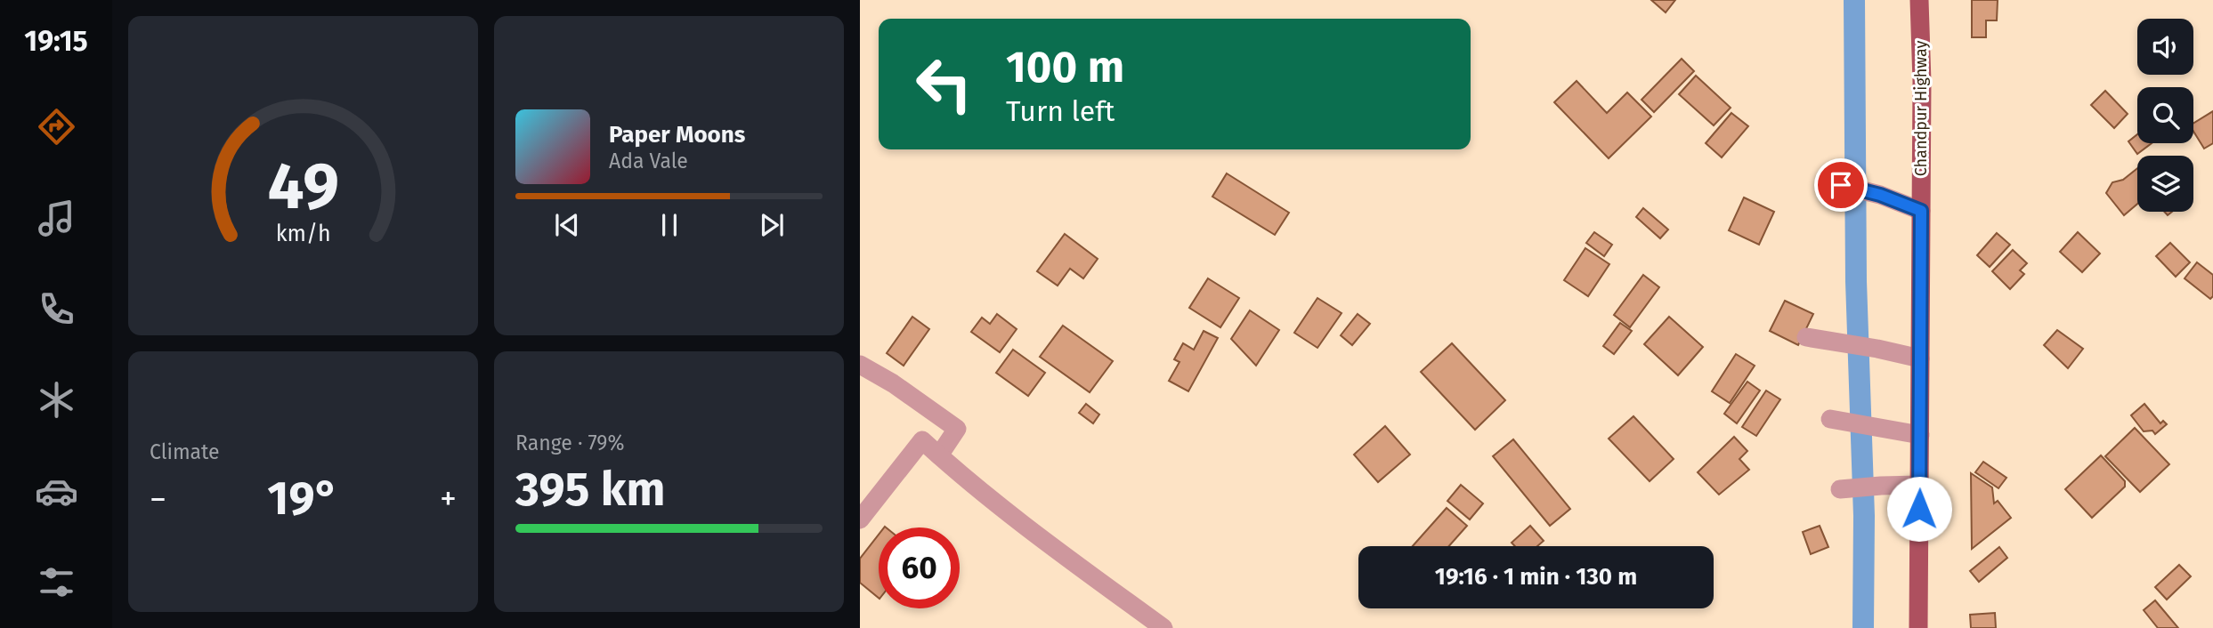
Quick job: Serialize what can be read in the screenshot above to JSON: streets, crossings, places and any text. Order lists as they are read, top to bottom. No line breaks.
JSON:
{"streets":{"main road":["Chandpur Highway"]},"page":{"tabs":"19:15","turn":["100 m","Turn left"],"song":["Paper Moons","Ada Vale"],"tile":["Climate",["Range · 79%","395 km"]],"heat":["−","19°","+"],"limit":"60","trip":"19:16 · 1 min · 130 m","gauge":["49","km/h"]}}
